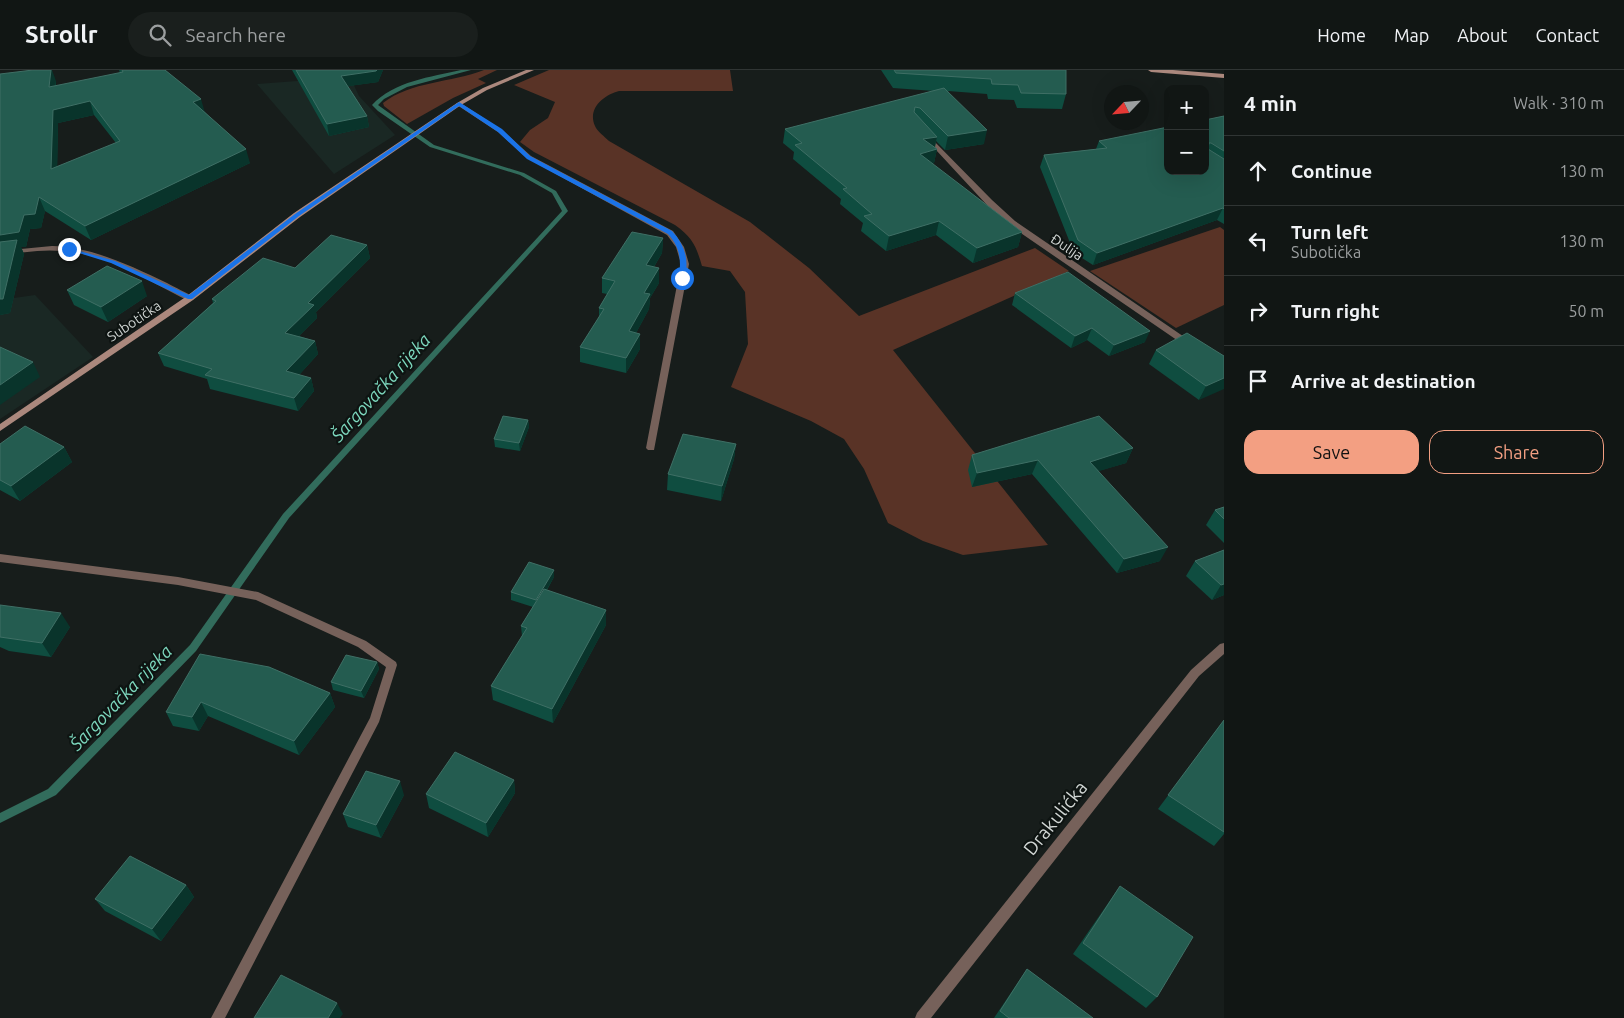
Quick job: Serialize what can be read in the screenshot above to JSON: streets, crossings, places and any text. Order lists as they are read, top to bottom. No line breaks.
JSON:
{"streets":{"street":["Đulija","Subotička","Drakulićka"]},"water":["Šargovačka rijeka"],"north":"bottom left","page":{"header":"Strollr","search":"Search here","nav":["Home","Map","About","Contact"],"heading":["4 min","Walk · 310 m"],"map_buttons":["+","−"],"list":[["Continue","130 m"],["Turn left","Subotička","130 m"],["Turn right","50 m"],"Arrive at destination"],"buttons":["Save","Share"]}}
